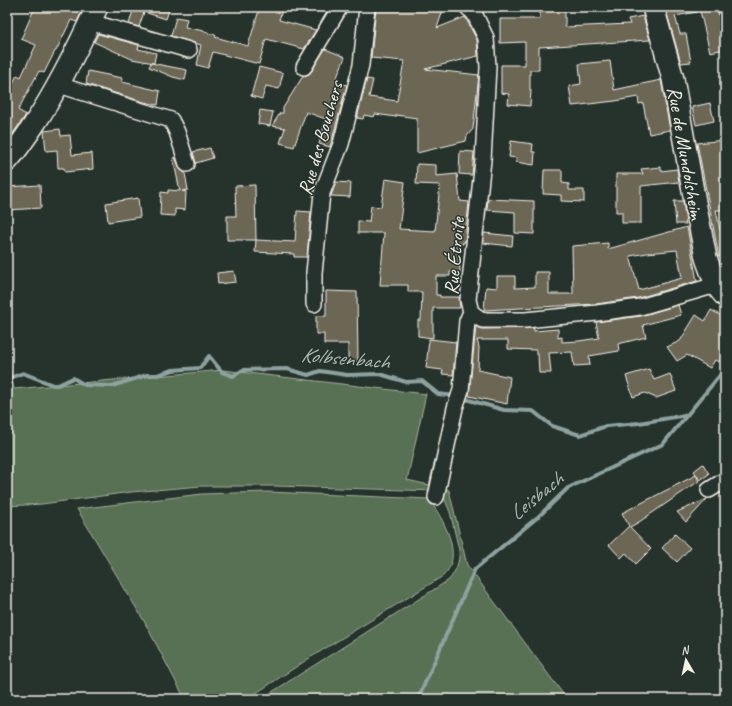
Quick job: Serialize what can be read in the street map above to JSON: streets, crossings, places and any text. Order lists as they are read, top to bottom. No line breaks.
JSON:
{"streets":{"street":["Rue des Bouchers","Rue de Mundolsheim","Rue Étroite"]},"crossings":[["Rue de Mundolsheim","Rue Étroite"]],"water":["Kolbsenbach","Leisbach"],"north":"top"}
